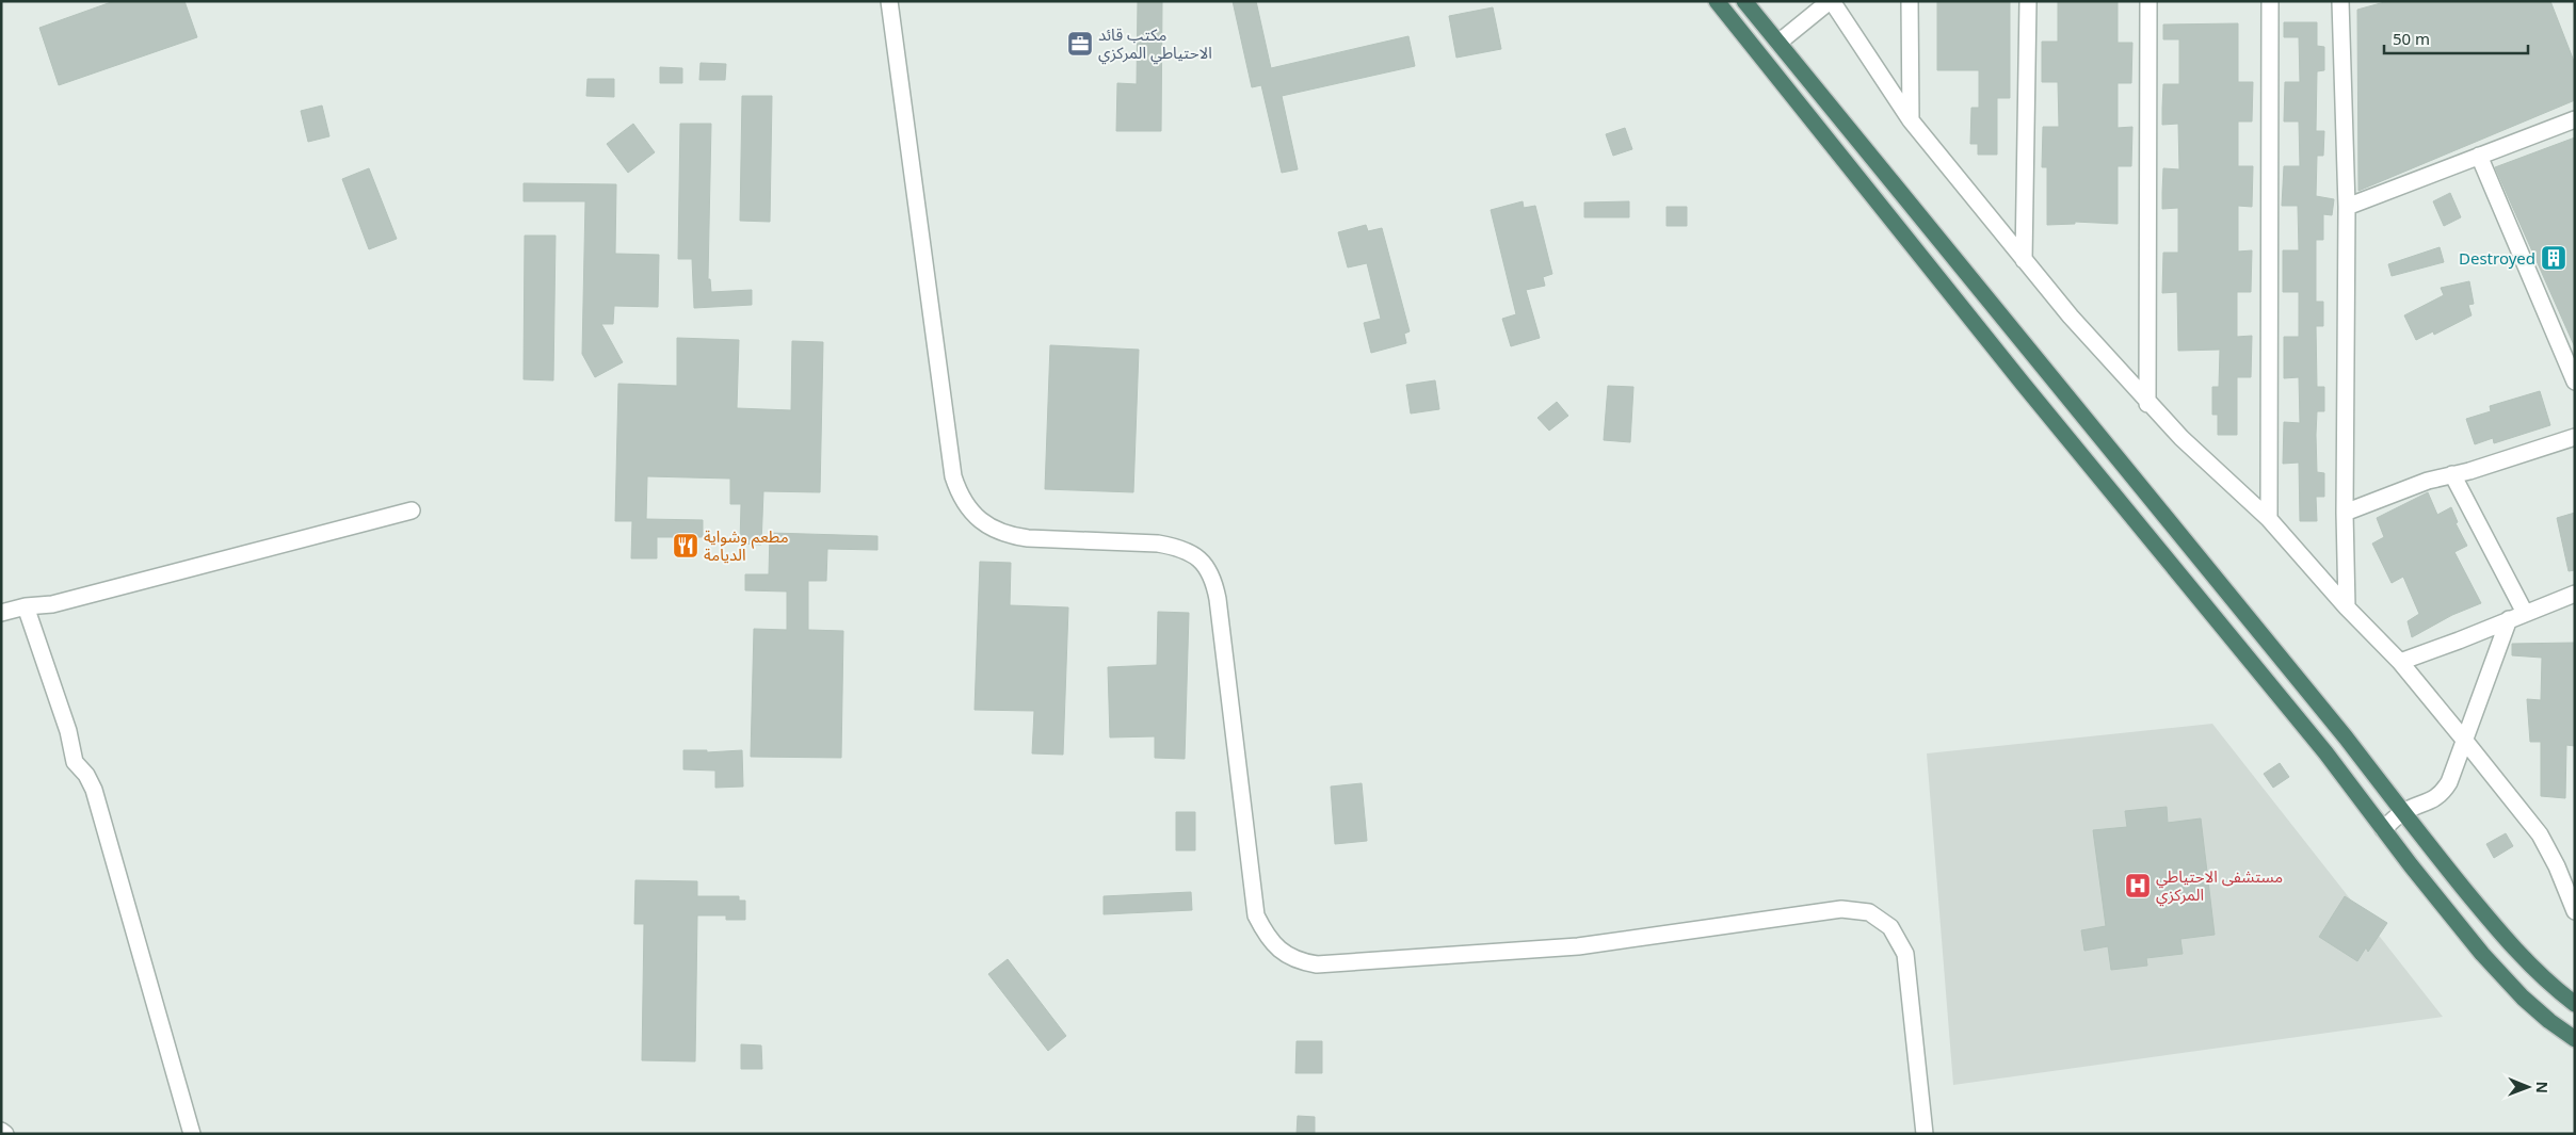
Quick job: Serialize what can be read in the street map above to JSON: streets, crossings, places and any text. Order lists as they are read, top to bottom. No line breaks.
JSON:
{"places":{"office":["مكتب قائد الاحتياطي المركزي"],"building":["Destroyed"],"restaurant":["مطعم وشواية الديامة"],"hospital":["مستشفى الاحتياطي المركزي"]},"scale_bar":"50 m","north":"right"}
